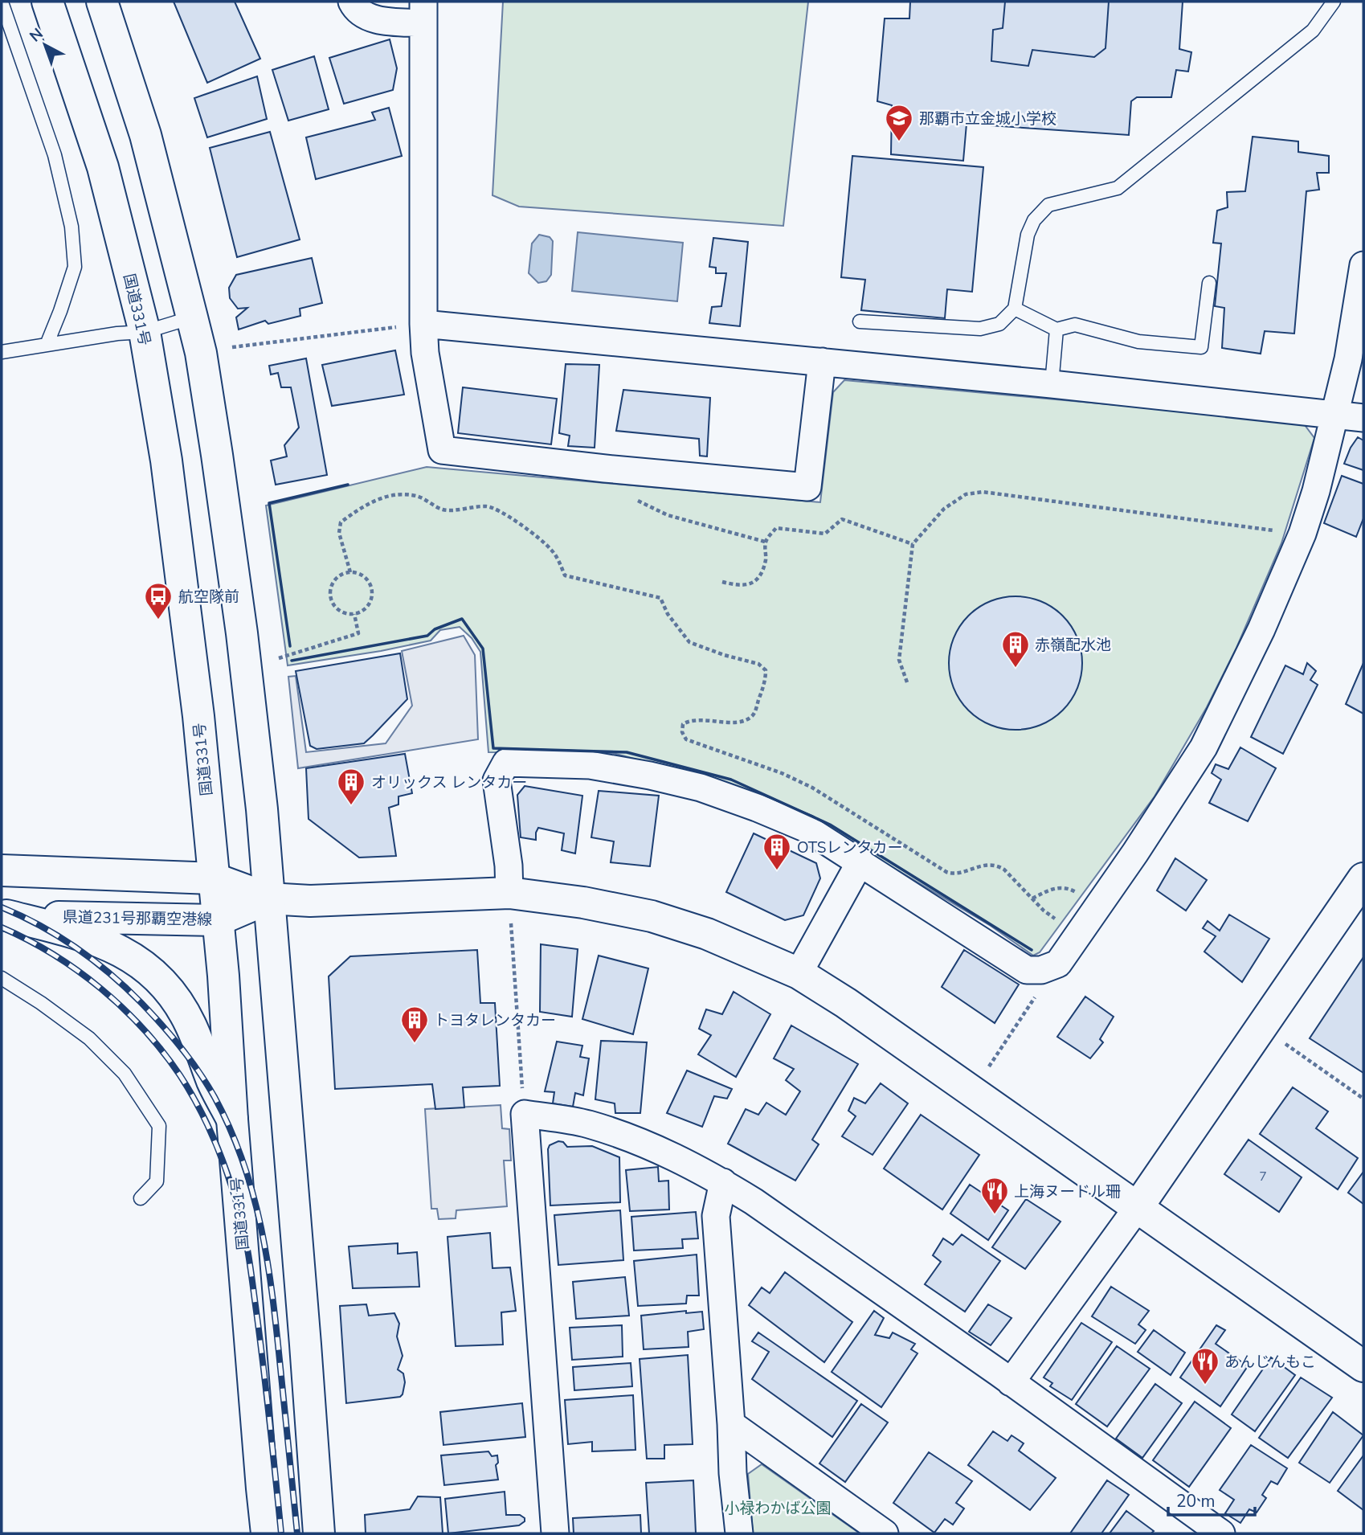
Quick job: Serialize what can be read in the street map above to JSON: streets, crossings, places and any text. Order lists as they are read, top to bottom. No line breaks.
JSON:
{"streets":{"main road":["国道331号","県道231号那覇空港線"]},"crossings":[["国道331号","県道231号那覇空港線"]],"parks":["小禄わかば公園"],"places":{"school or university":["那覇市立金城小学校"],"bus stop":["航空隊前"],"building":["赤嶺配水池","オリックス レンタカー","OTSレンタカー","トヨタレンタカー"],"restaurant":["上海ヌードル珊","あんじんもこ"]},"house_numbers":["7"],"scale_bar":"20 m","north":"top left"}
